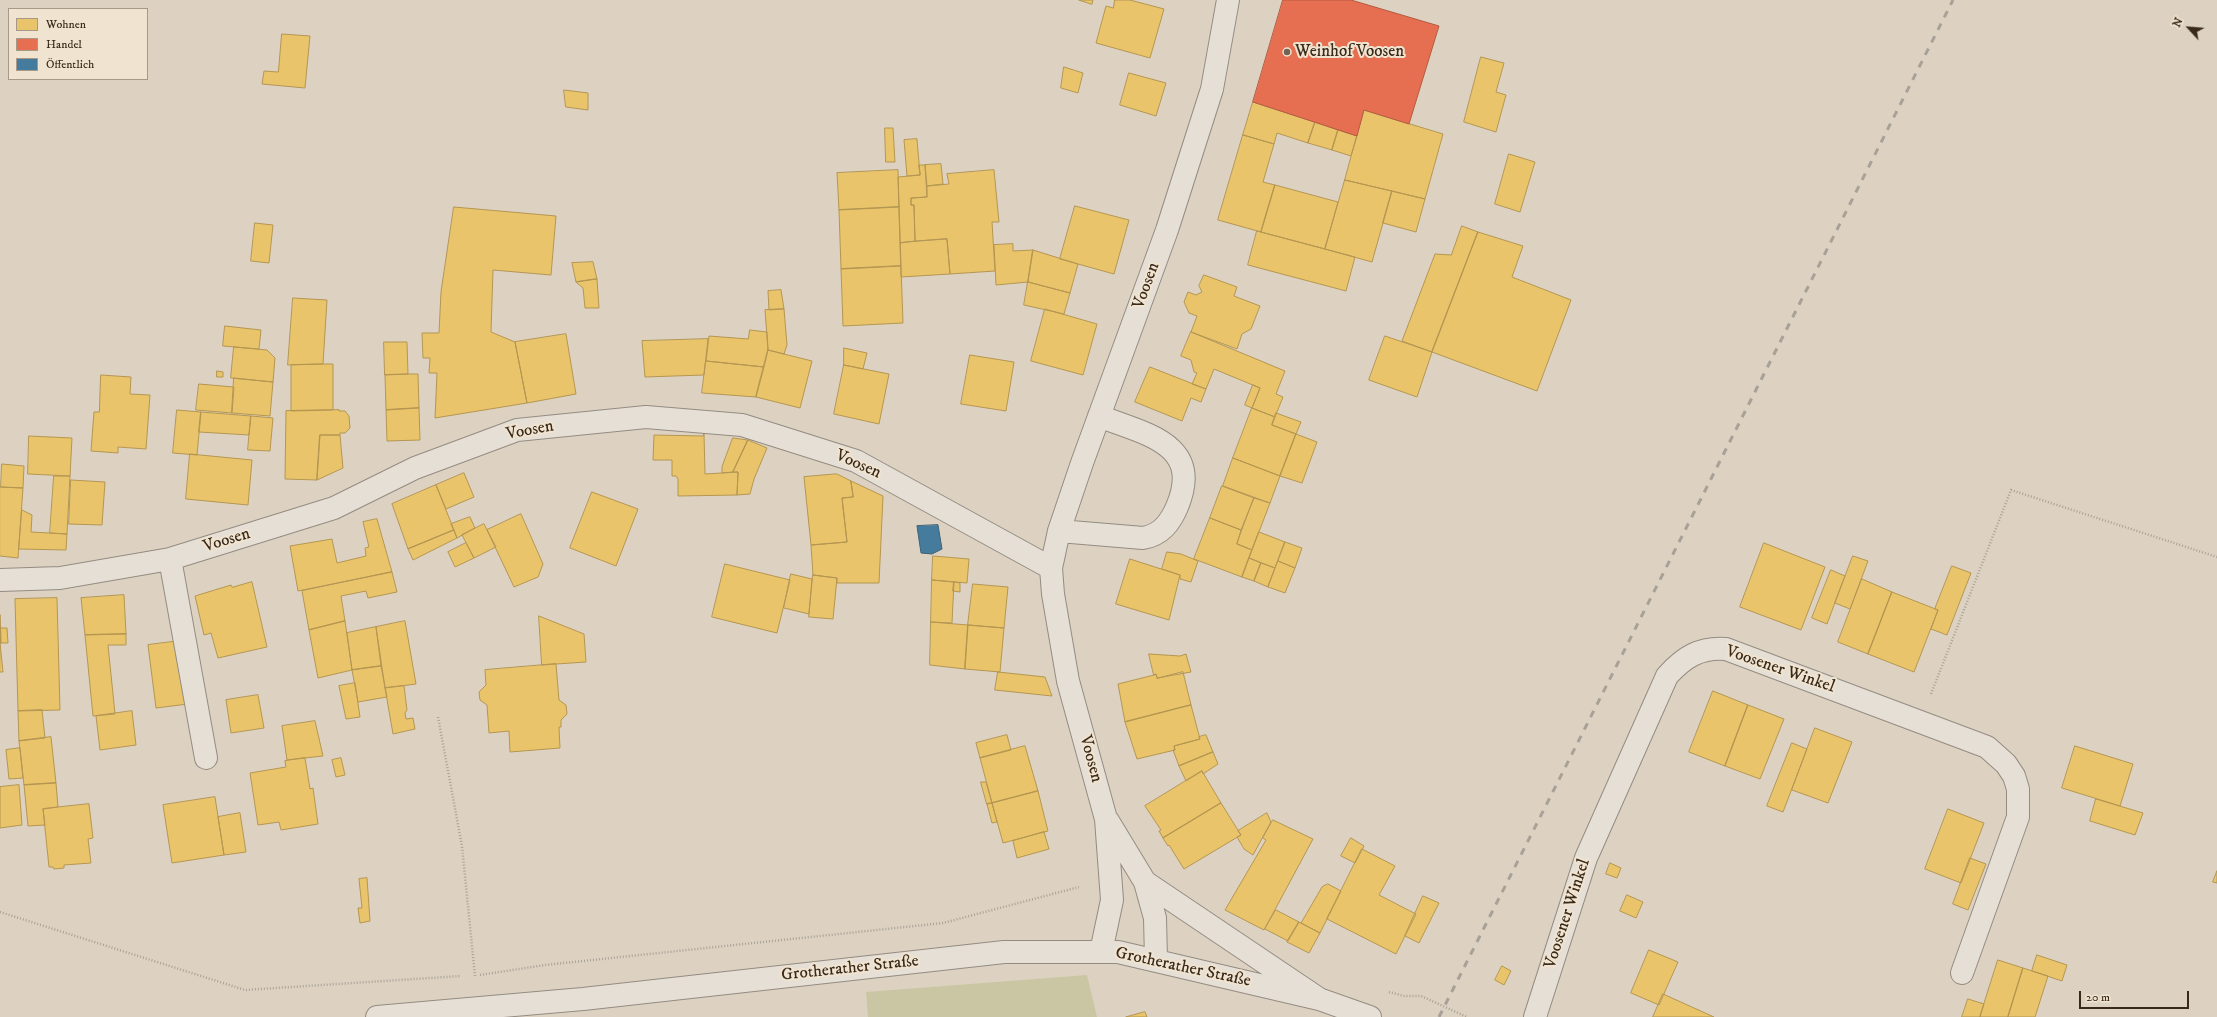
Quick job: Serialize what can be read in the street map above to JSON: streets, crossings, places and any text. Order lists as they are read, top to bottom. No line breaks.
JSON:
{"streets":{"street":["Voosen","Voosener Winkel","Grotherather Straße"]},"crossings":[["Voosen","Grotherather Straße"]],"places":["Weinhof Voosen"],"legend":["Wohnen","Handel","Öffentlich"],"scale_bar":"20 m","north":"top left"}
